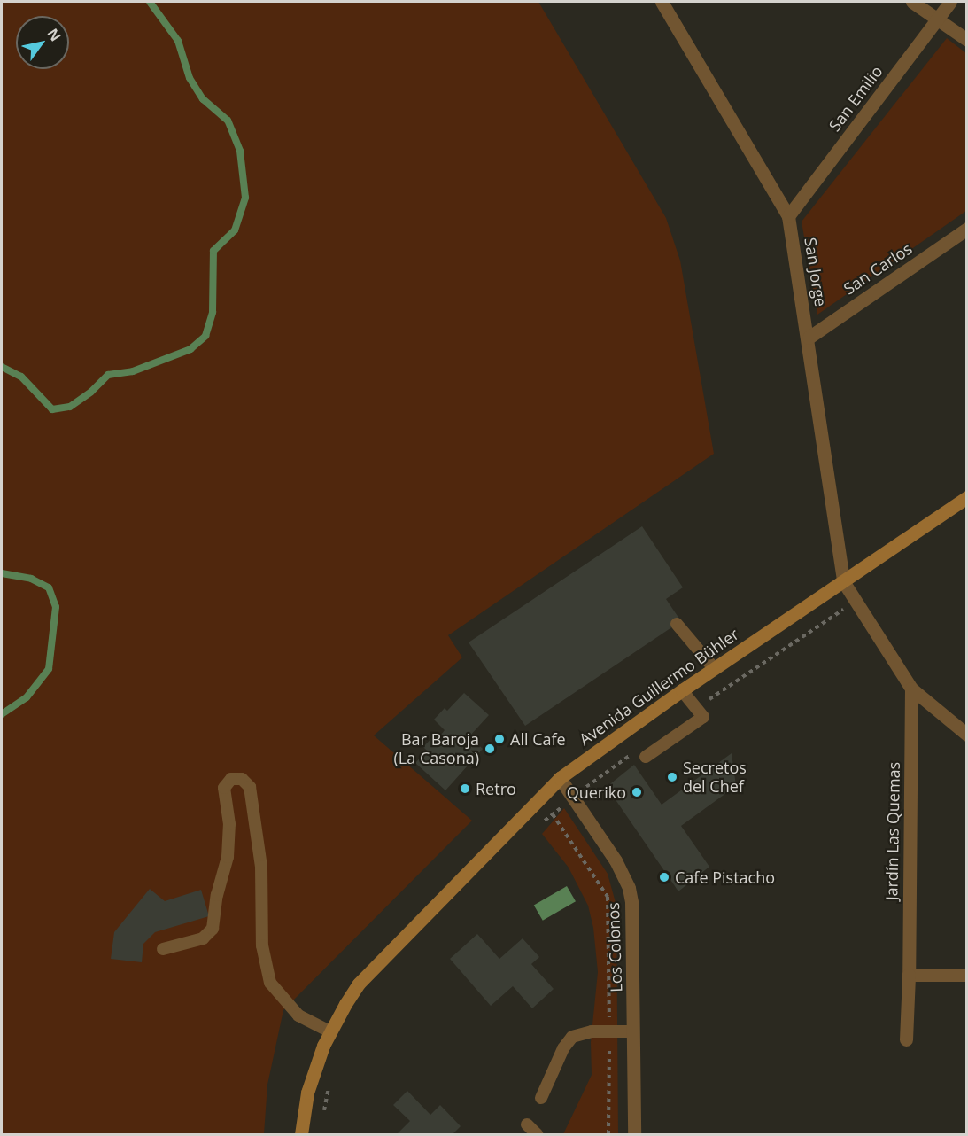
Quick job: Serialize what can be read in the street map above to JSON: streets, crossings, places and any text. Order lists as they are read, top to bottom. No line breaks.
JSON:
{"streets":{"main road":["Avenida Guillermo Bühler"],"street":["San Emilio","San Carlos","San Jorge","Jardín Las Quemas","Los Colonos"]},"crossings":[["San Emilio","San Jorge"],["San Carlos","San Jorge"],["San Jorge","Avenida Guillermo Bühler"],["Avenida Guillermo Bühler","Los Colonos"]],"places":["All Cafe","Bar Baroja (La Casona)","Secretos del Chef","Retro","Queriko","Cafe Pistacho"],"north":"top right"}
